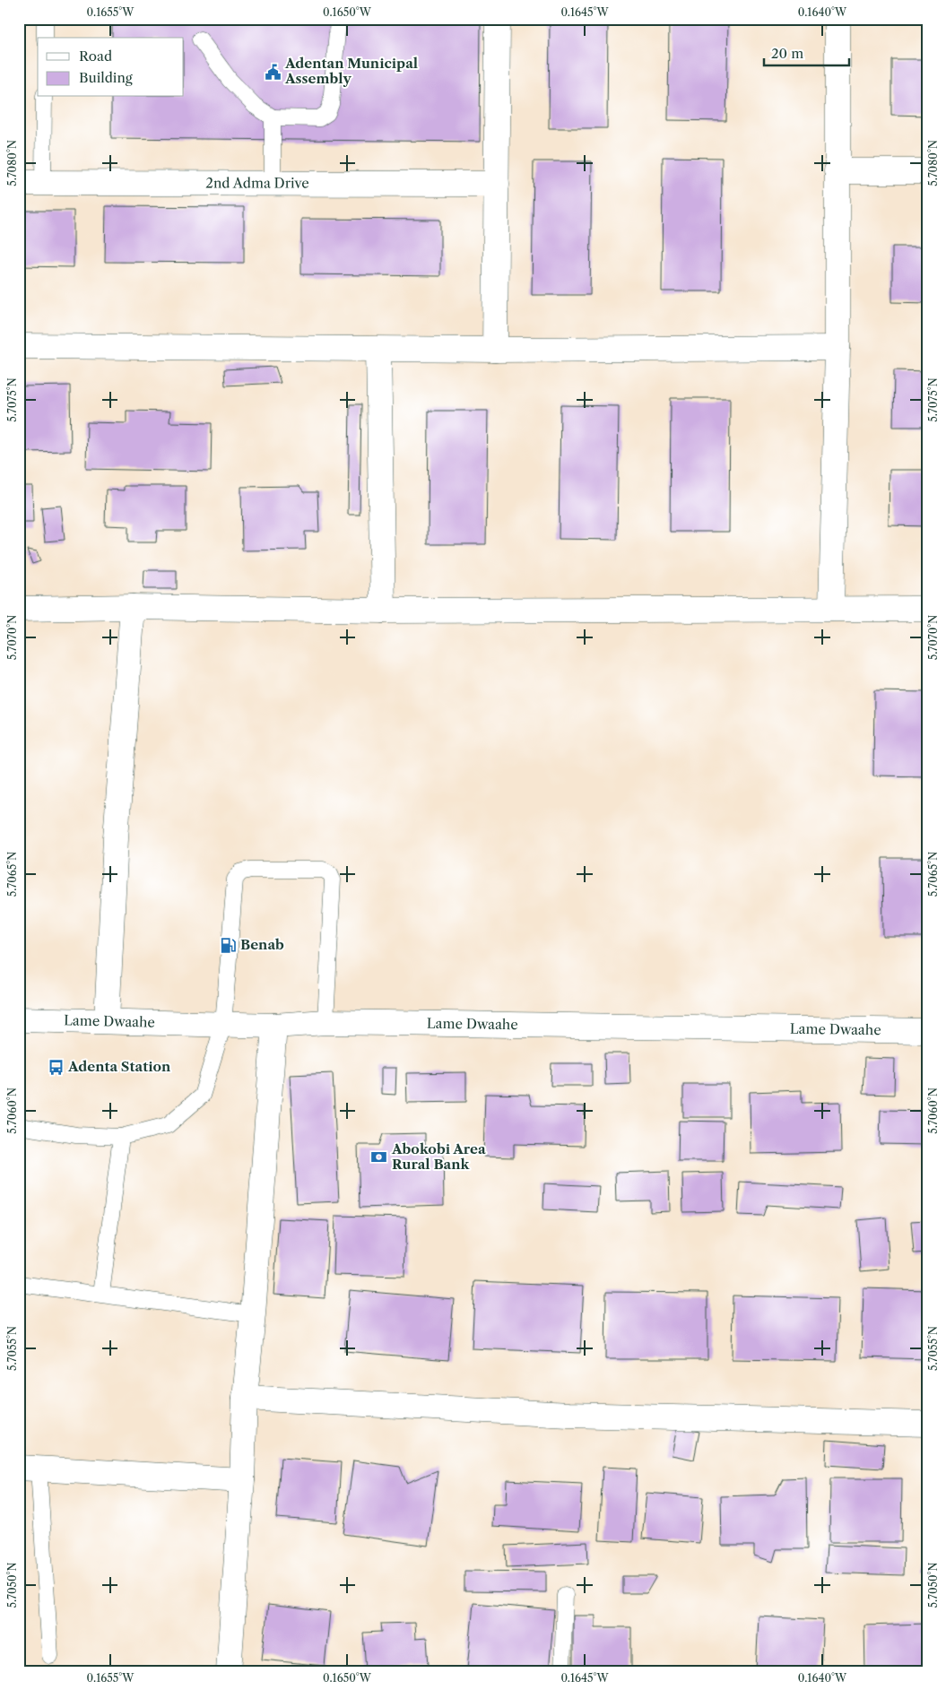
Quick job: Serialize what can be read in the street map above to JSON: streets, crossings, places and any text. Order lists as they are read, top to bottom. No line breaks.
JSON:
{"streets":{"street":["2nd Adma Drive","Lame Dwaahe"]},"places":{"public building":["Adentan Municipal Assembly"],"fuel station":["Benab"],"bus stop":["Adenta Station"],"bank":["Abokobi Area Rural Bank"]},"legend":["Road","Building"],"scale_bar":"20 m","coordinates":["0.1655°W","0.1650°W","0.1645°W","0.1640°W","5.7080°N","5.7075°N","5.7070°N","5.7065°N","5.7060°N","5.7055°N","5.7050°N"]}
